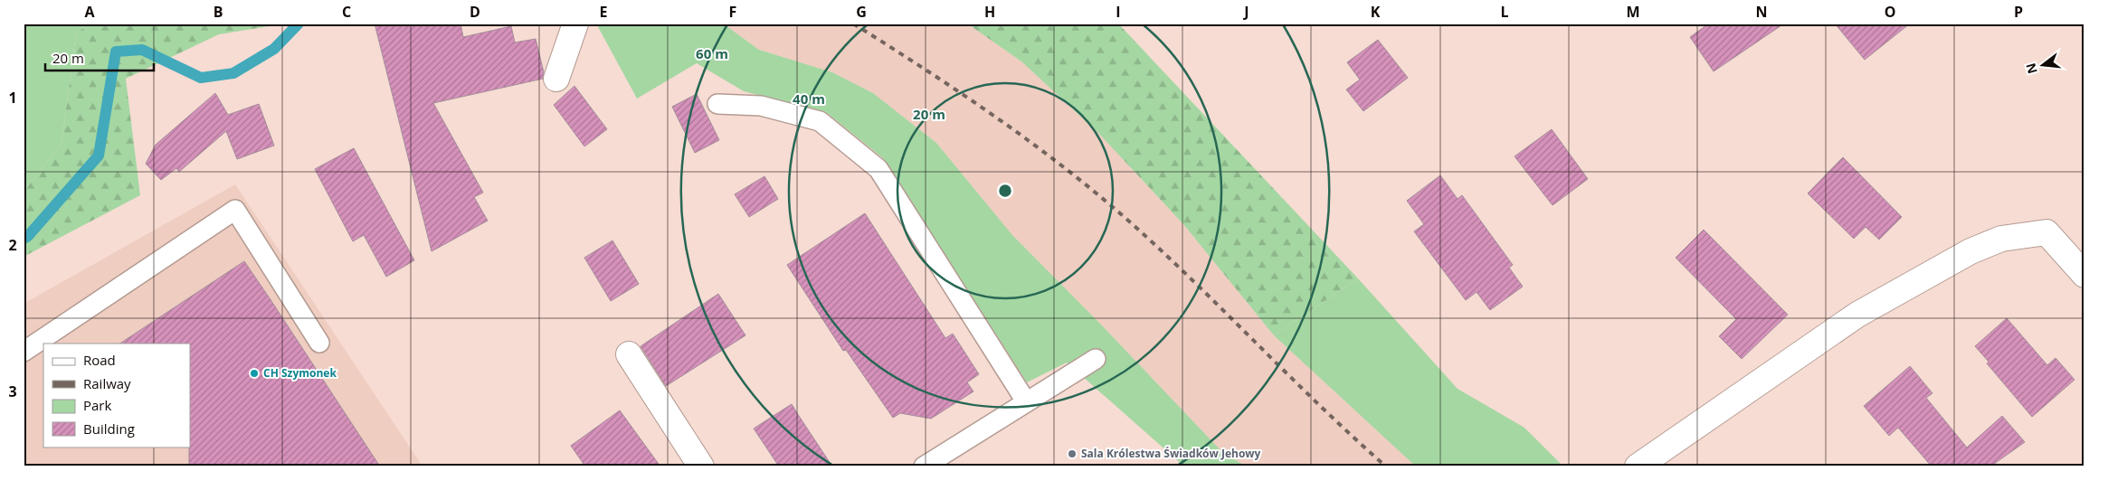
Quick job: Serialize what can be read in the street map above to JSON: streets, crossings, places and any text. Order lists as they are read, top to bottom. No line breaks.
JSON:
{"places":["CH Szymonek","Sala Królestwa Świadków Jehowy"],"legend":["Road","Railway","Park","Building"],"scale_bar":"20 m","north":"left","grid":{"columns":["A","B","C","D","E","F","G","H","I","J","K","L","M","N","O","P"],"rows":["1","2","3"]},"rings":["60 m","40 m","20 m"]}
